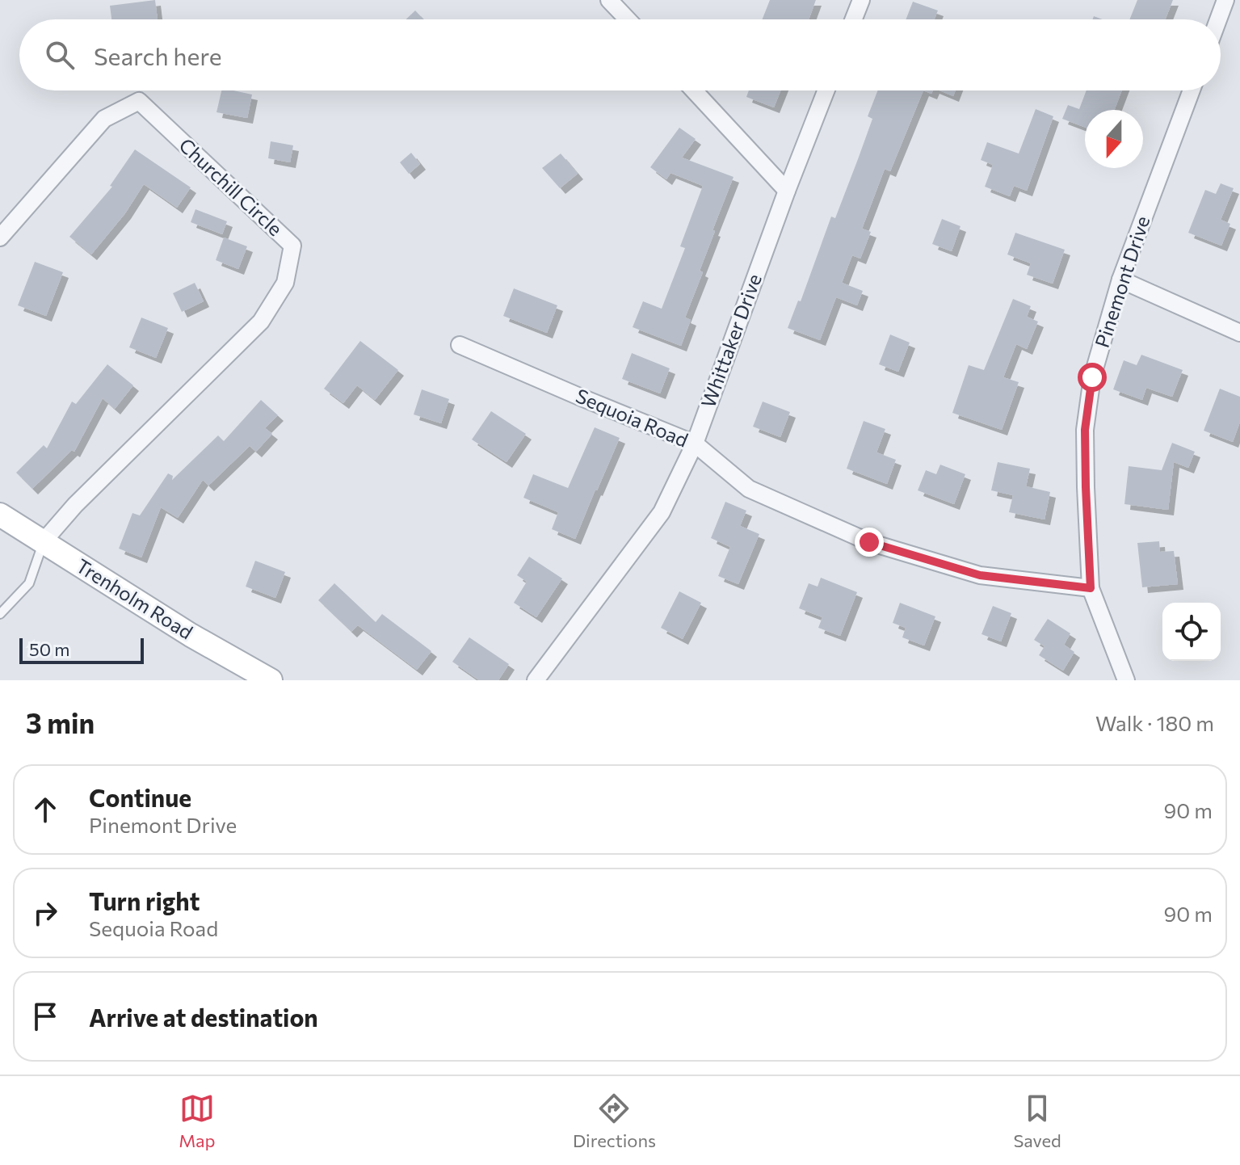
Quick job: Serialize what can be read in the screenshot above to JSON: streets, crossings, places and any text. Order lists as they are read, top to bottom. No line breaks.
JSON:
{"streets":{"main road":["Trenholm Road"],"street":["Churchill Circle","Pinemont Drive","Whittaker Drive","Sequoia Road"]},"crossings":[["Churchill Circle","Trenholm Road"],["Pinemont Drive","Sequoia Road"],["Whittaker Drive","Sequoia Road"]],"scale_bar":"50 m","north":"bottom","page":{"search":"Search here","scale":"50 m","heading":["3 min","Walk · 180 m"],"list":[["Continue","Pinemont Drive","90 m"],["Turn right","Sequoia Road","90 m"],"Arrive at destination"],"nav":["Map","Directions","Saved"]}}
